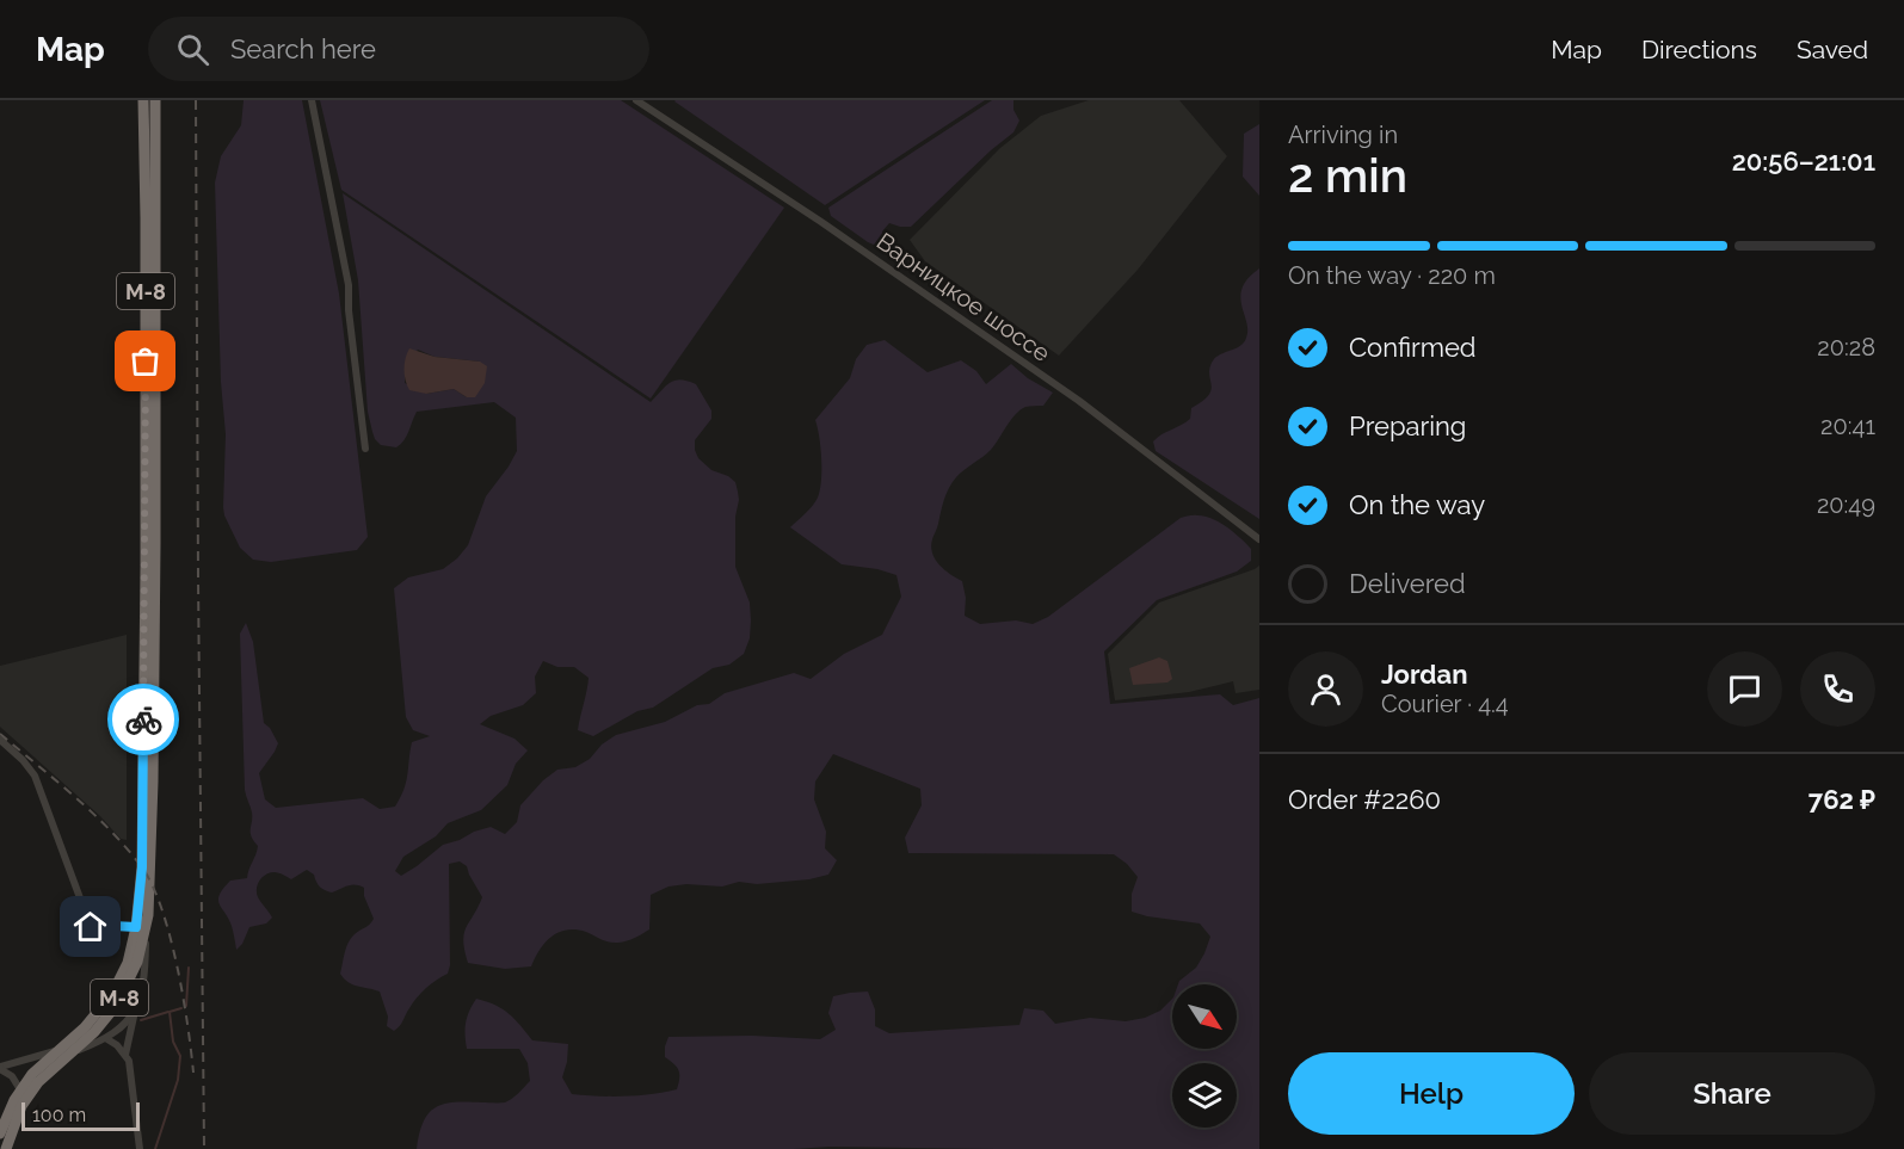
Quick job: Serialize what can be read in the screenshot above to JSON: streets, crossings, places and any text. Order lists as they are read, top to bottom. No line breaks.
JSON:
{"streets":{"highway":["М-8"],"street":["Варницкое шоссе"]},"scale_bar":"100 m","north":"bottom right","page":{"header":"Map","search":"Search here","nav":["Map","Directions","Saved"],"heading":["2 min","Arriving in","20:56–21:01"],"panel":["Jordan","Courier · 4.4","Order #2260","762 ₽"],"bar":"On the way · 220 m","list":[["Confirmed","20:28"],["Preparing","20:41"],["On the way","20:49"],"Delivered"],"buttons":["Help","Share"],"scale":"100 m"}}
